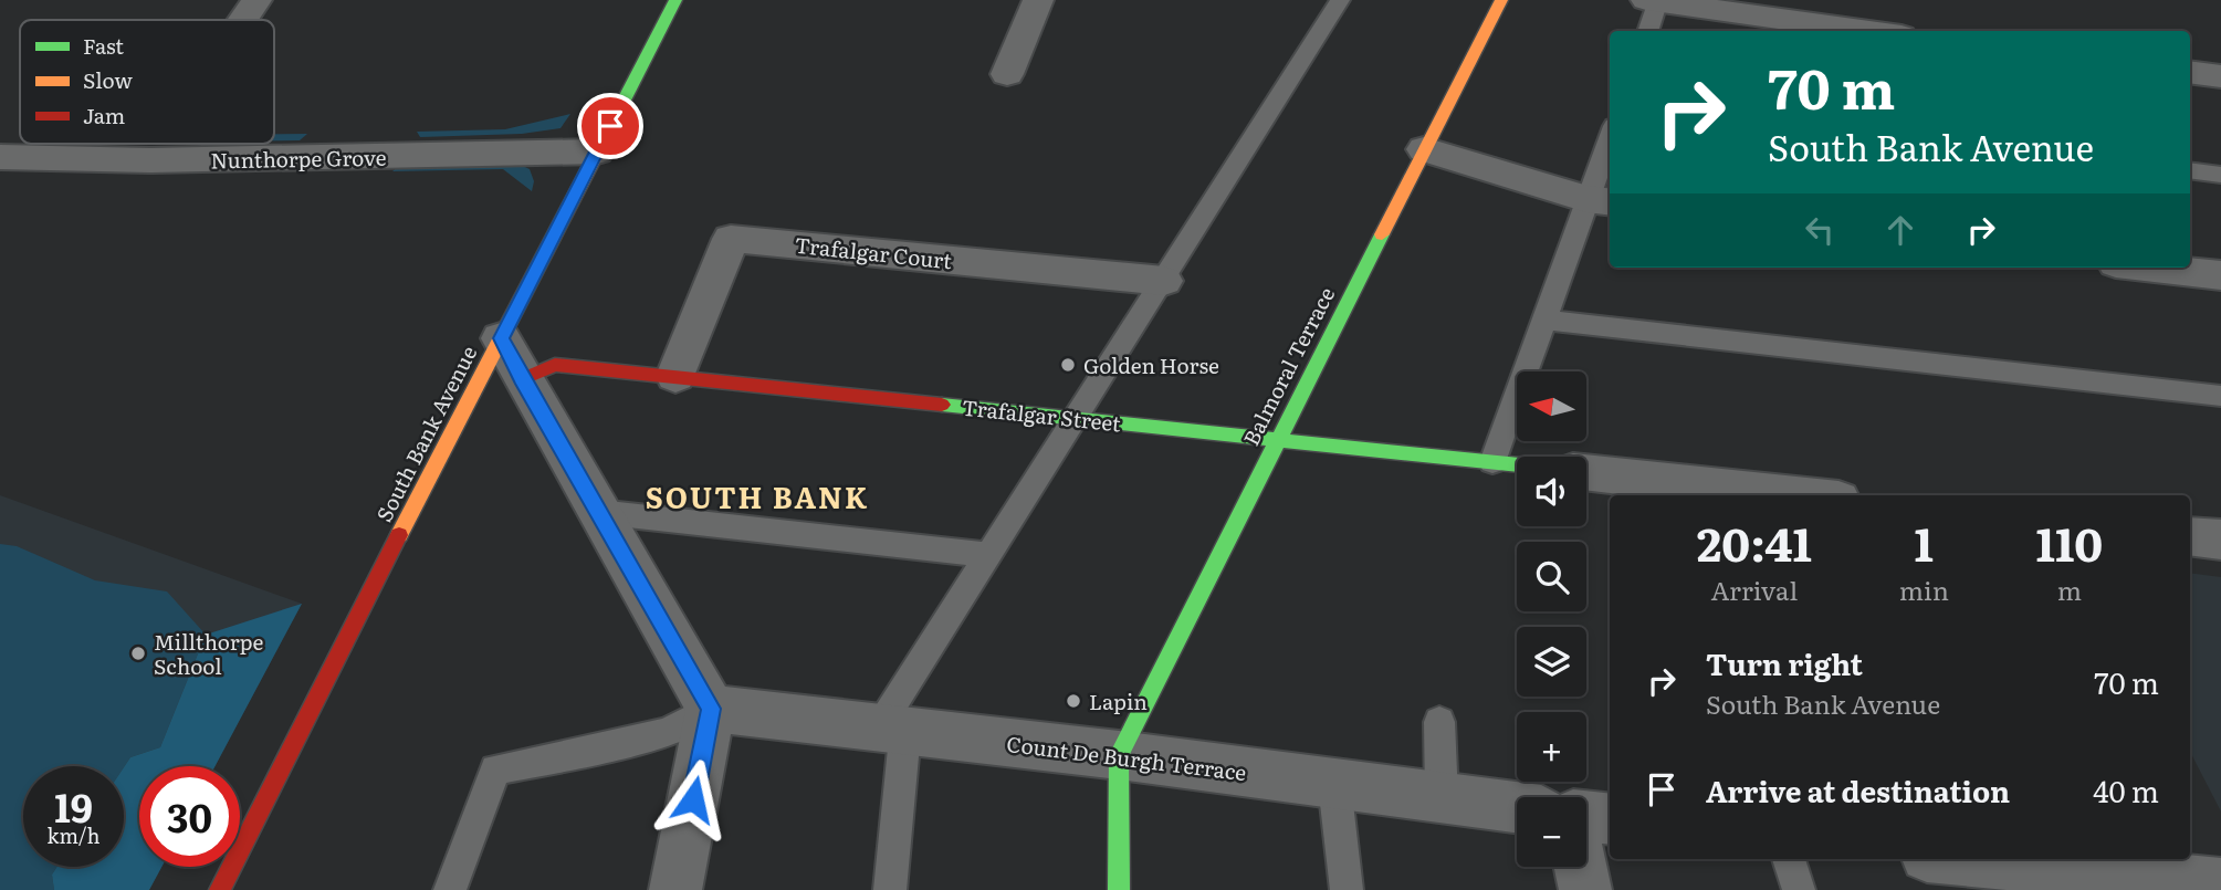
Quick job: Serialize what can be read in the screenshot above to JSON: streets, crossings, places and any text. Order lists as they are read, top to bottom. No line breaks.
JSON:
{"streets":{"street":["Nunthorpe Grove","Trafalgar Court","Balmoral Terrace","Trafalgar Street","South Bank Avenue","Count De Burgh Terrace"]},"crossings":[["Nunthorpe Grove","South Bank Avenue"],["Trafalgar Court","Trafalgar Street"],["Balmoral Terrace","Trafalgar Street"],["Balmoral Terrace","Count De Burgh Terrace"]],"districts":["SOUTH BANK"],"places":["Golden Horse","Millthorpe School","Lapin"],"legend":["Fast","Slow","Jam"],"north":"left","page":{"turn":["70 m","South Bank Avenue"],"map_buttons":["+","−"],"eta":["20:41","Arrival","1","min","110","m"],"list":[{"name":"Turn right","note":"South Bank Avenue","value":"70 m"},{"name":"Arrive at destination","value":"40 m"}],"speed":"19 km/h","limit":"30"}}
